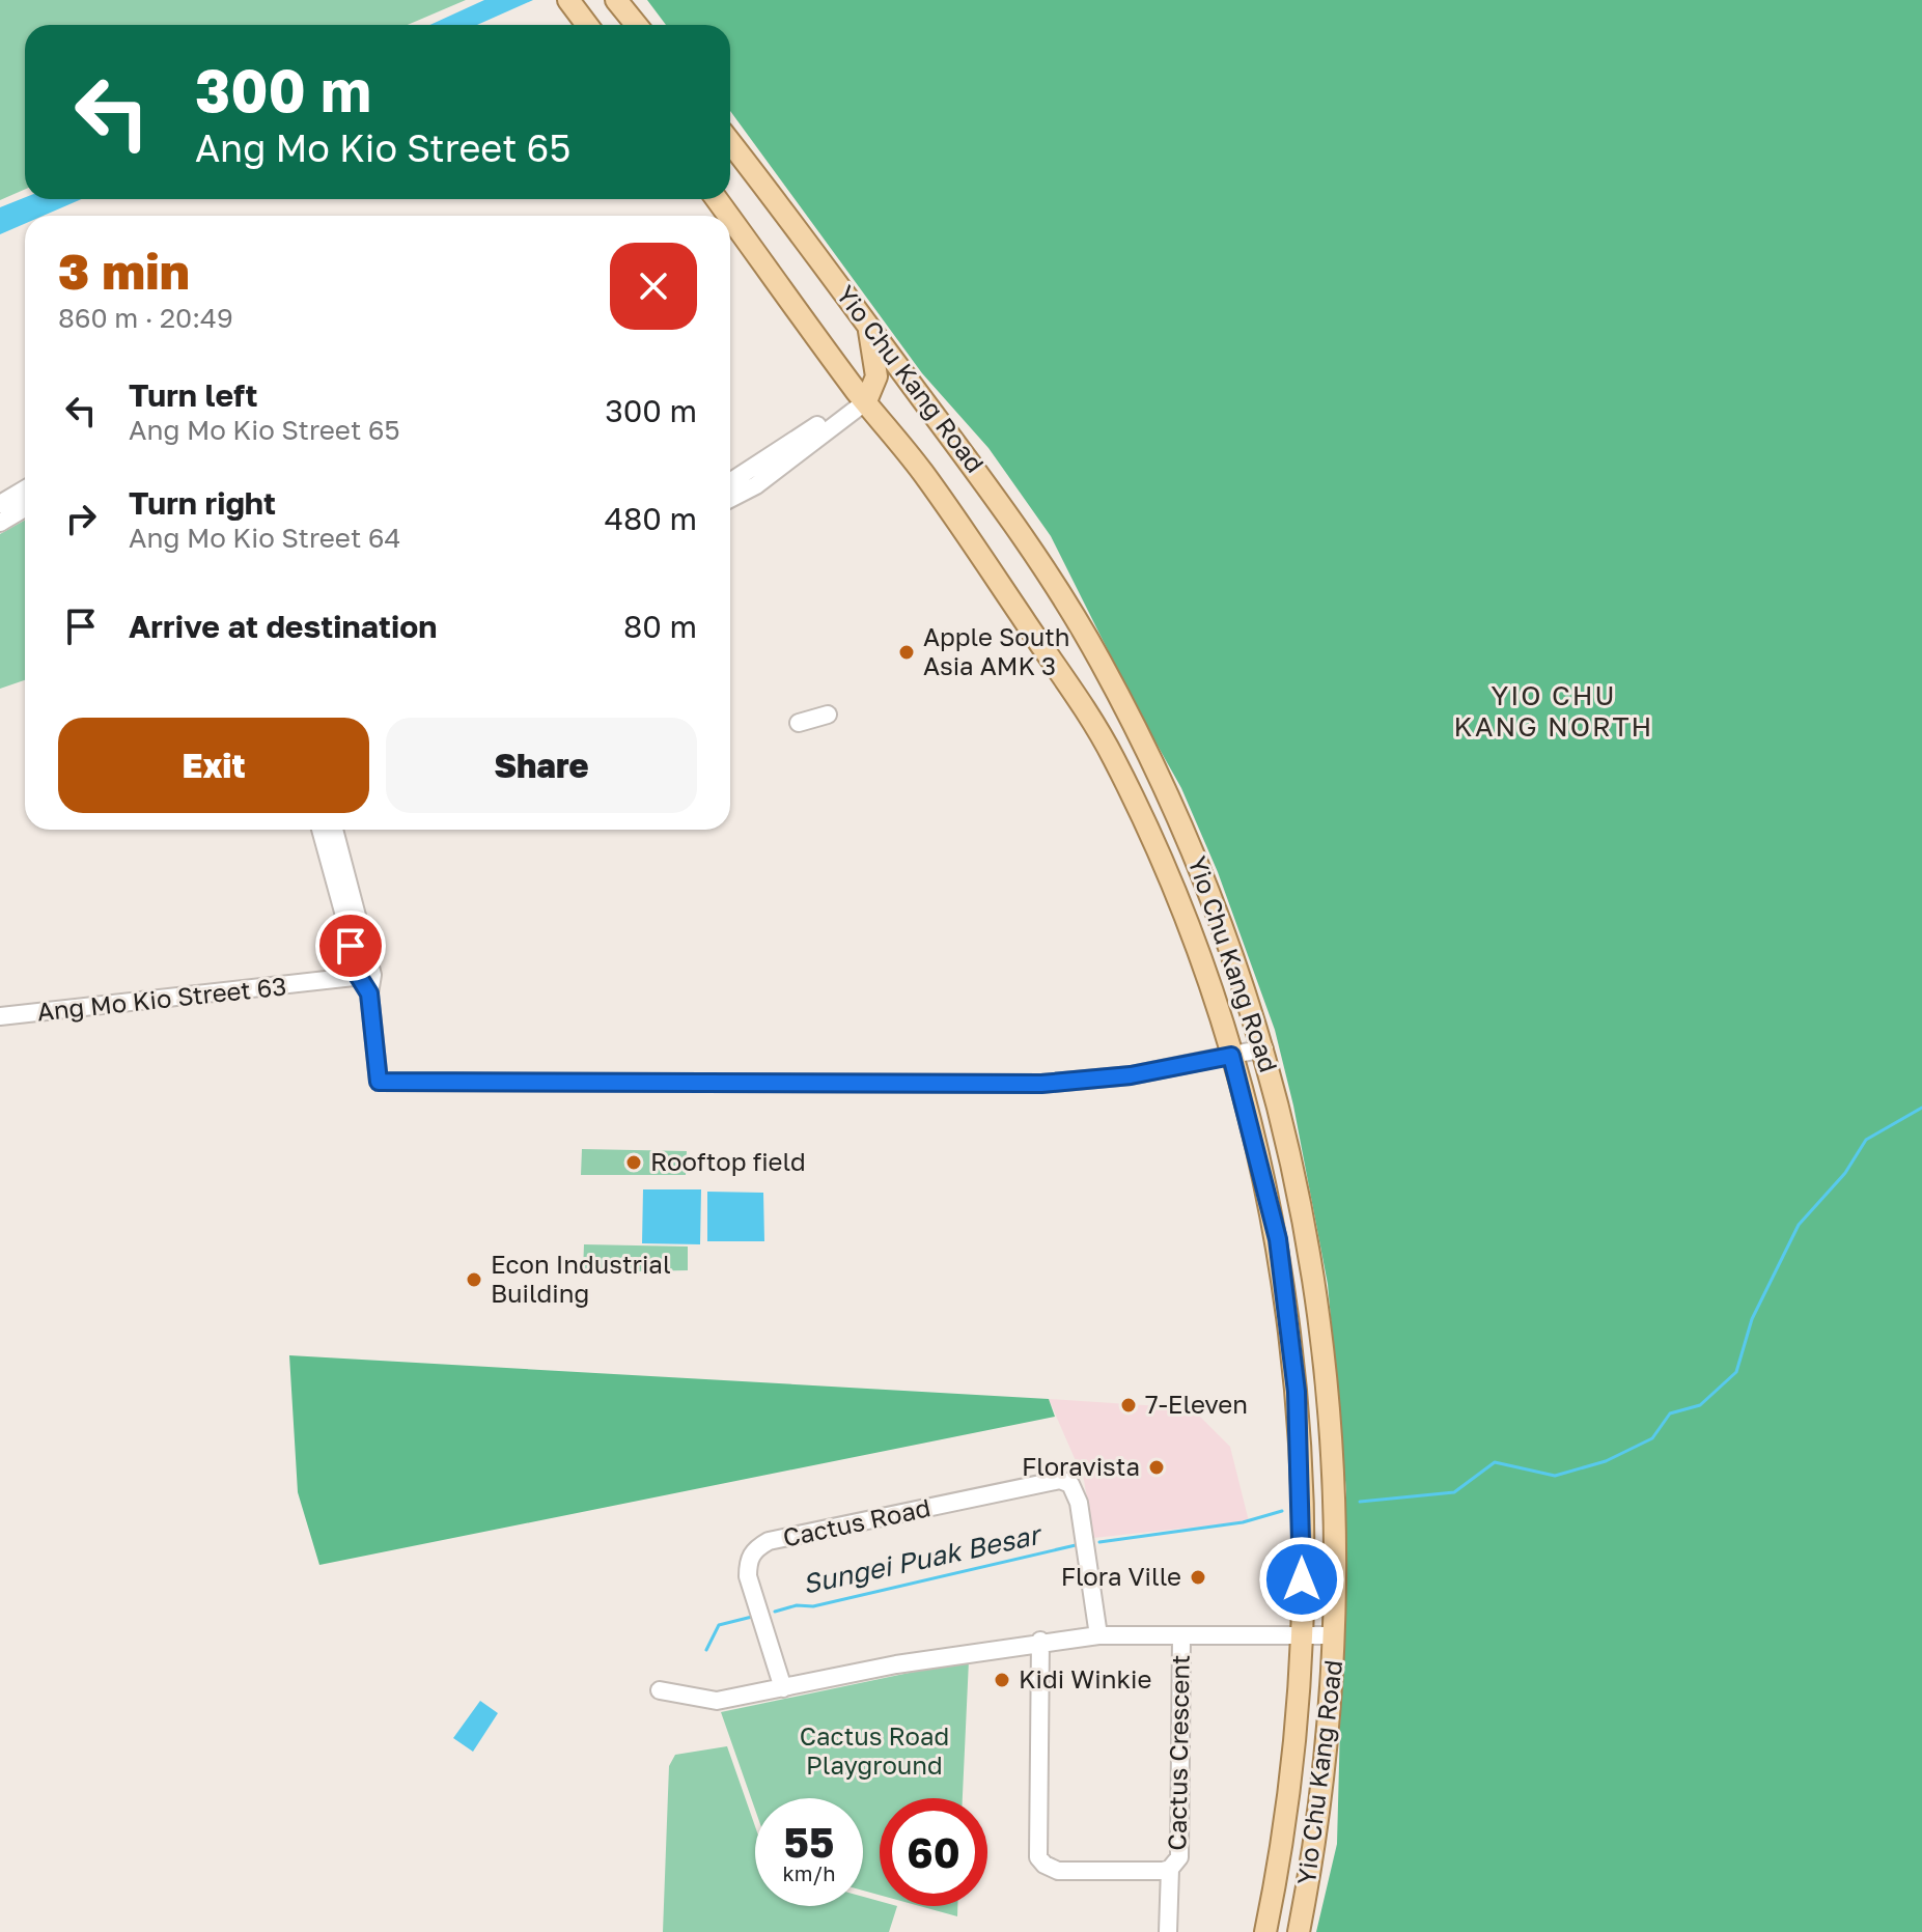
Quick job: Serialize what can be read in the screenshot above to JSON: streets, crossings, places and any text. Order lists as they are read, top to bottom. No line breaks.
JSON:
{"streets":{"main road":["Yio Chu Kang Road"],"street":["Ang Mo Kio Street 63","Cactus Road","Cactus Crescent"]},"districts":["YIO CHU KANG NORTH"],"water":["Sungei Puak Besar"],"parks":["Cactus Road Playground"],"places":["Apple South Asia AMK 3","Rooftop field","Econ Industrial Building","7-Eleven","Floravista","Flora Ville","Kidi Winkie"],"page":{"turn":["300 m","Ang Mo Kio Street 65"],"heading":["3 min","860 m · 20:49"],"list":[{"name":"Turn left","note":"Ang Mo Kio Street 65","value":"300 m"},{"name":"Turn right","note":"Ang Mo Kio Street 64","value":"480 m"},{"name":"Arrive at destination","value":"80 m"}],"buttons":["Exit","Share"],"speed":"55 km/h","limit":"60"}}
